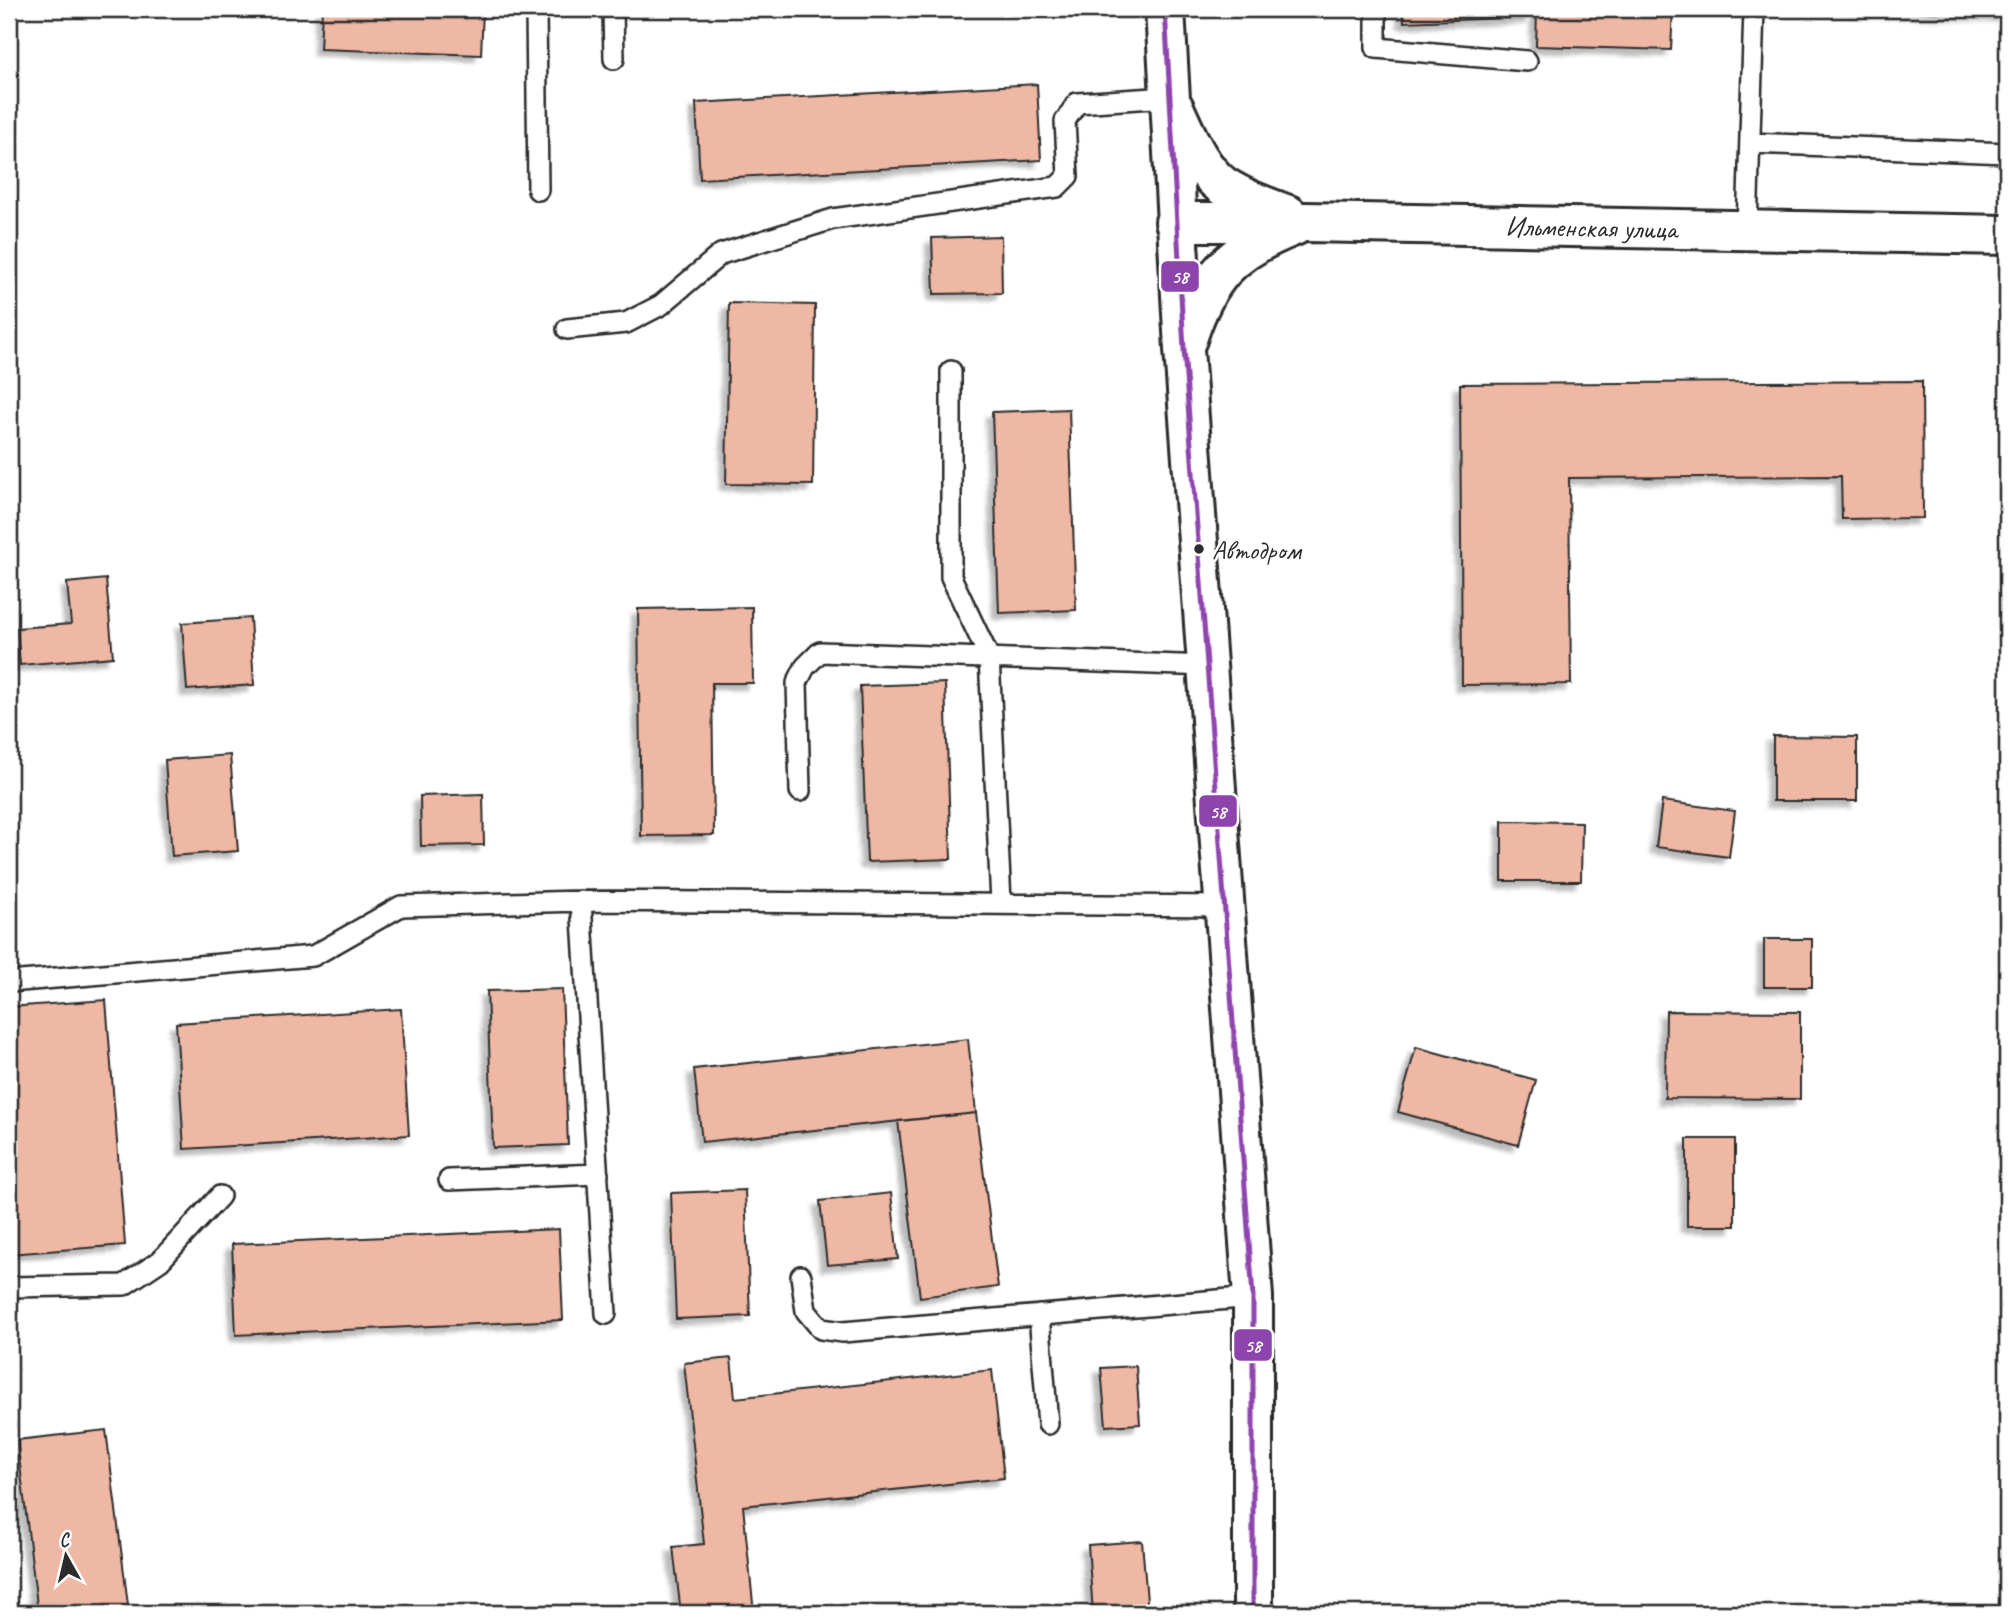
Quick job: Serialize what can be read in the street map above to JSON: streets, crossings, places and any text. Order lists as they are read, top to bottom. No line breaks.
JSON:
{"streets":{"main road":["Ильменская улица"]},"places":["Автодром"],"lines":["transit line 58"],"north":"top"}
